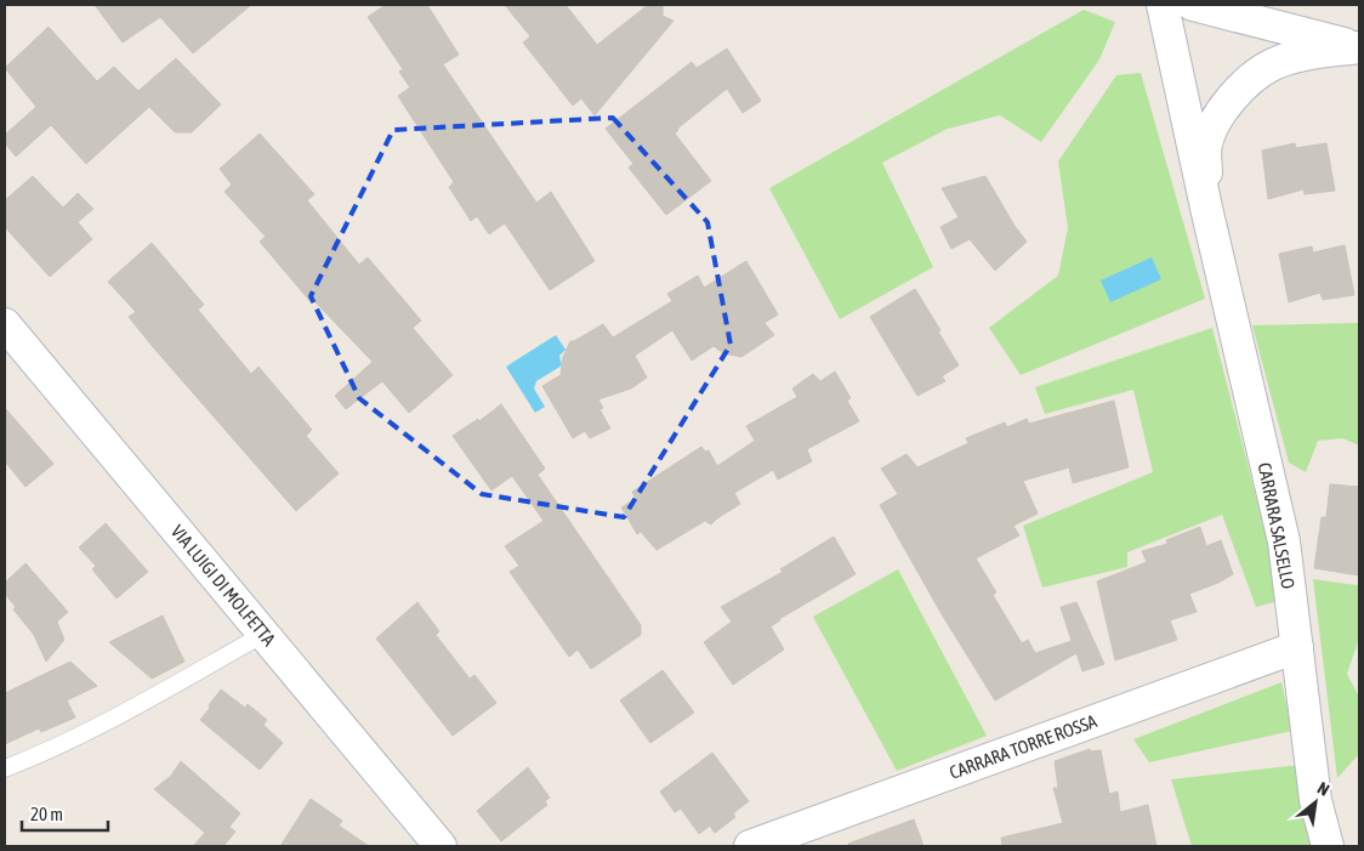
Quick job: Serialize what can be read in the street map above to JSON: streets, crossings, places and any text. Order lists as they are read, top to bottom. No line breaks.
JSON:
{"streets":{"street":["CARRARA SALSELLO","VIA LUIGI DI MOLFETTA","CARRARA TORRE ROSSA"]},"crossings":[["CARRARA SALSELLO","CARRARA TORRE ROSSA"]],"scale_bar":"20 m","north":"top right"}
